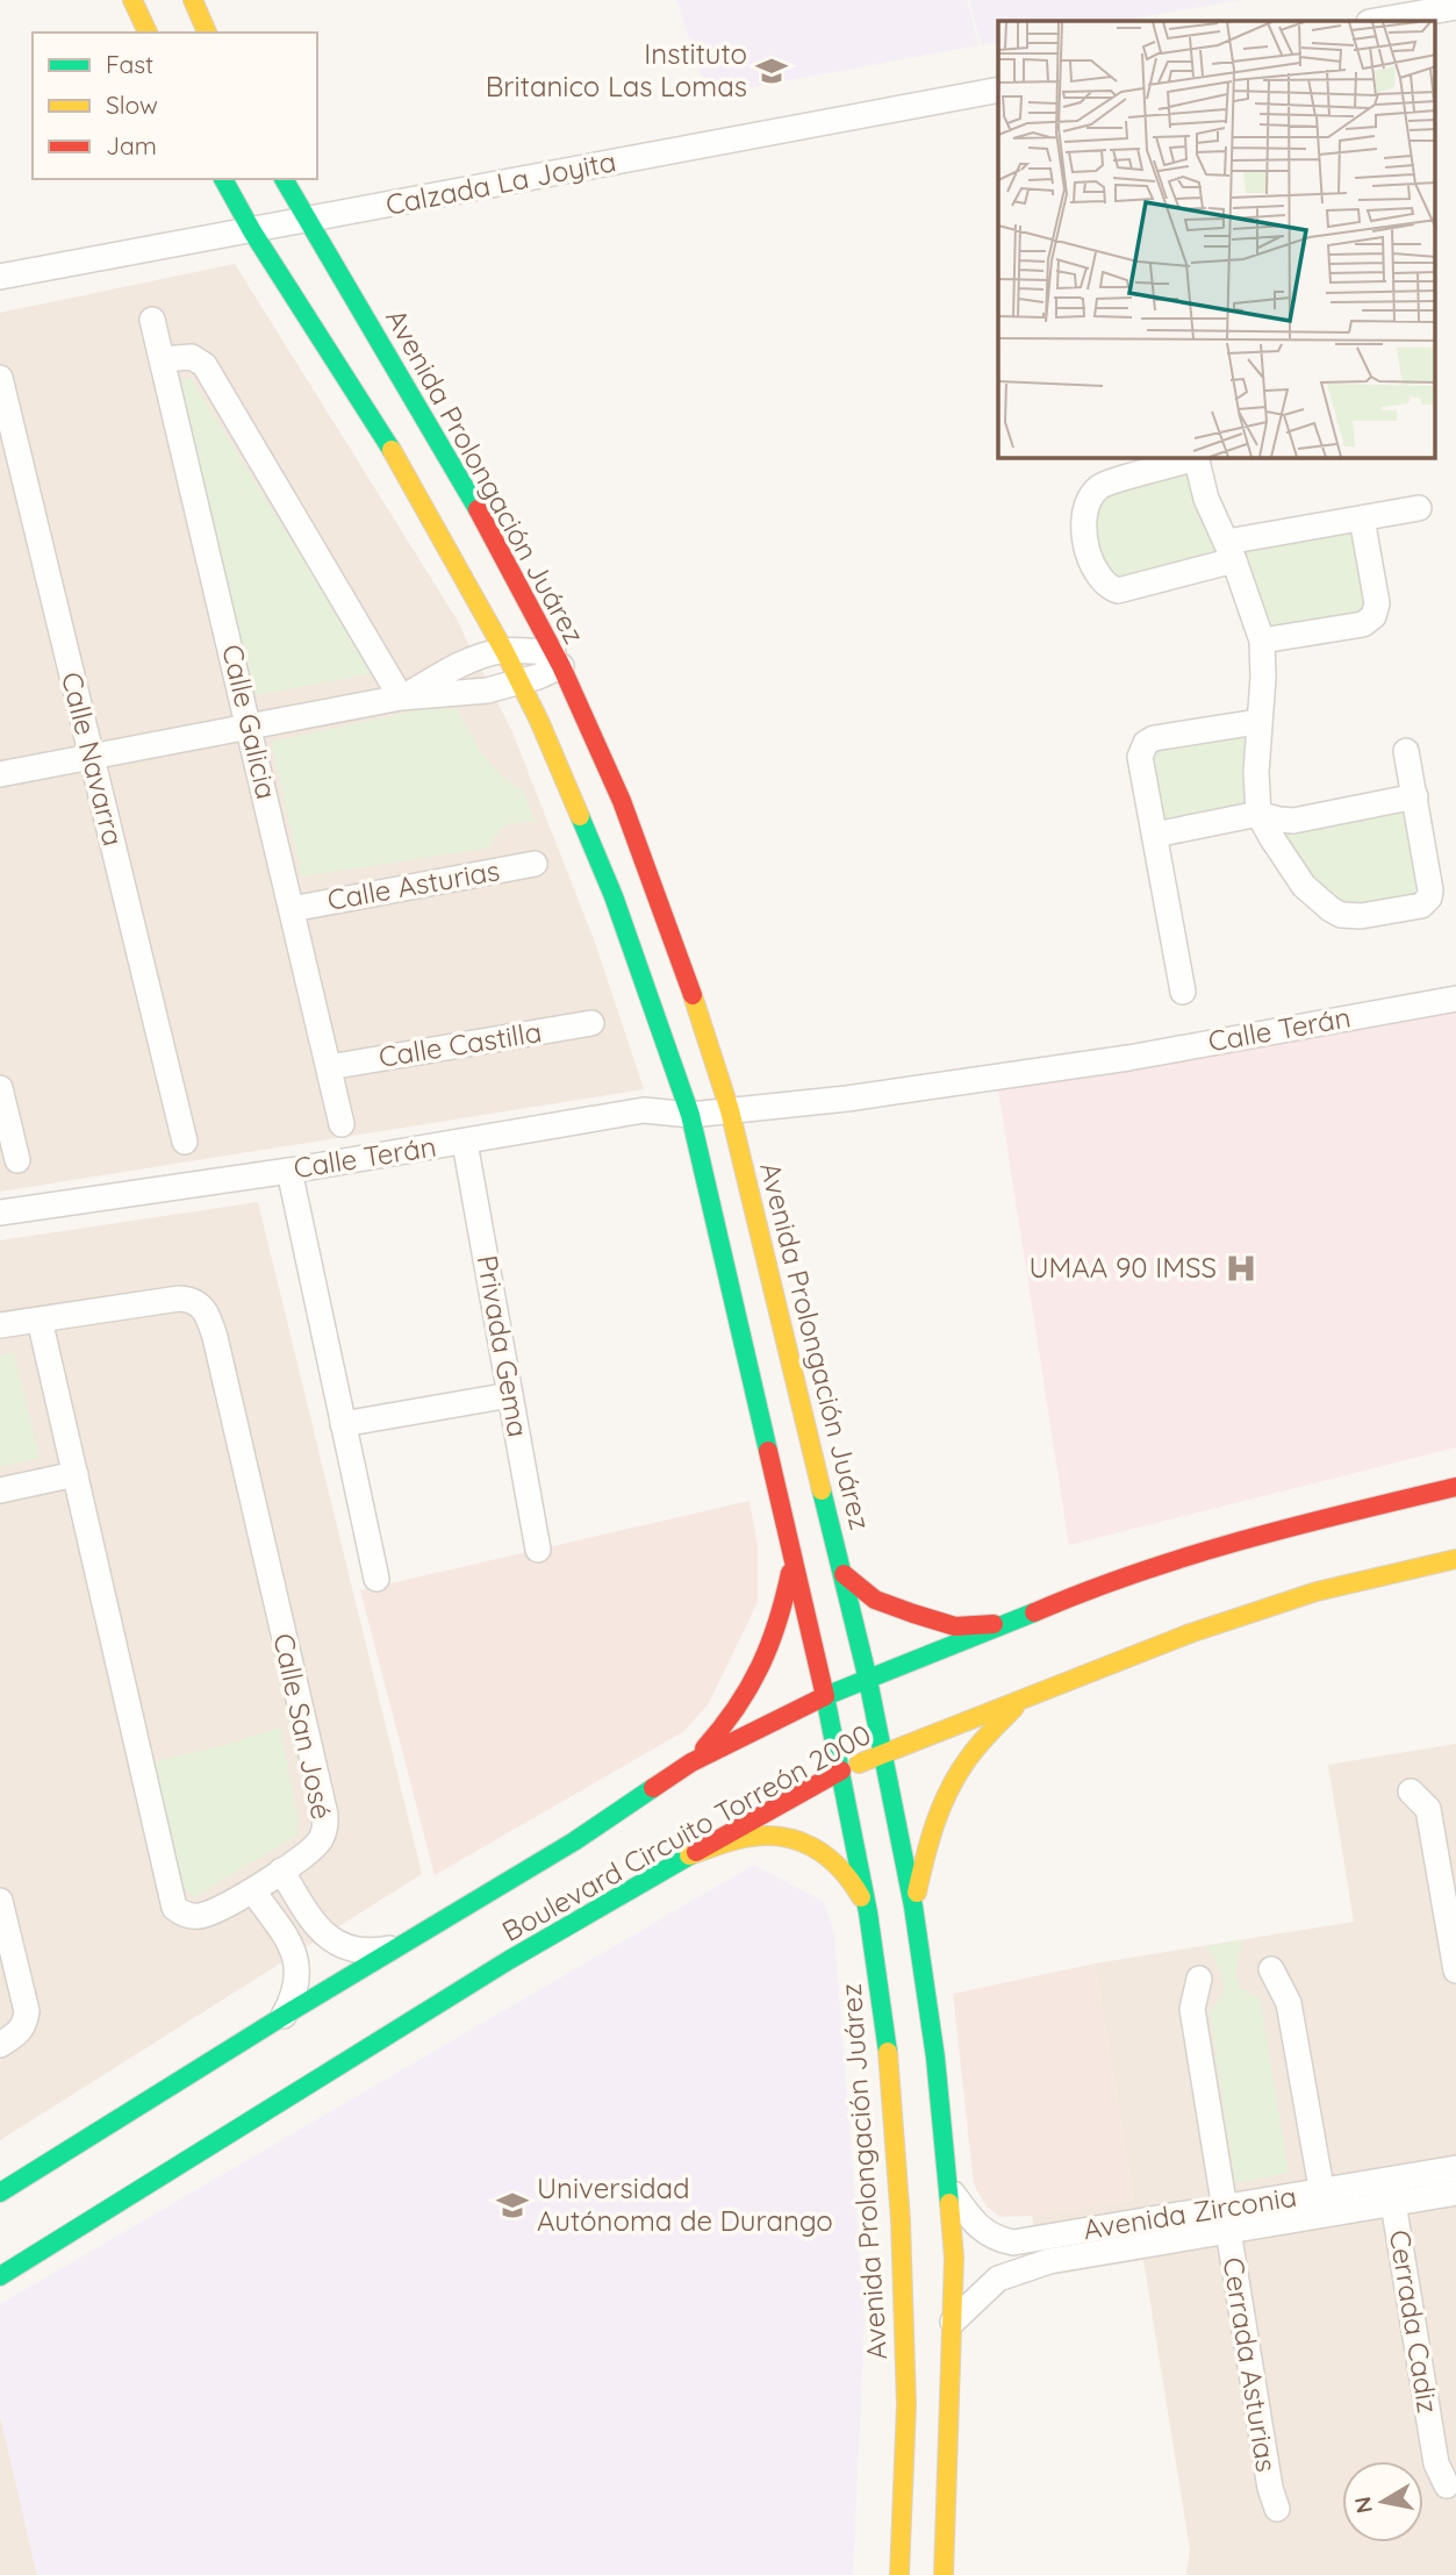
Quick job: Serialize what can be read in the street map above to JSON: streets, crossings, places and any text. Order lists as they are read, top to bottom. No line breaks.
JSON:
{"streets":{"main road":["Avenida Prolongación Juárez","Boulevard Circuito Torreón 2000"],"street":["Calzada La Joyita","Calle Galicia","Calle Navarra","Calle Asturias","Calle Terán","Calle Castilla","Privada Gema","Calle San José","Avenida Zirconia","Cerrada Cadiz","Cerrada Asturias"]},"crossings":[["Calzada La Joyita","Avenida Prolongación Juárez"],["Avenida Prolongación Juárez","Calle Terán"],["Avenida Prolongación Juárez","Boulevard Circuito Torreón 2000"],["Avenida Prolongación Juárez","Avenida Zirconia"],["Calle Galicia","Calle Asturias"],["Calle Galicia","Calle Castilla"],["Calle Terán","Privada Gema"],["Avenida Zirconia","Cerrada Cadiz"],["Avenida Zirconia","Cerrada Asturias"]],"places":{"school or university":["Instituto Britanico Las Lomas","Universidad Autónoma de Durango"],"hospital":["UMAA 90 IMSS"]},"legend":["Fast","Slow","Jam"],"north":"left"}
